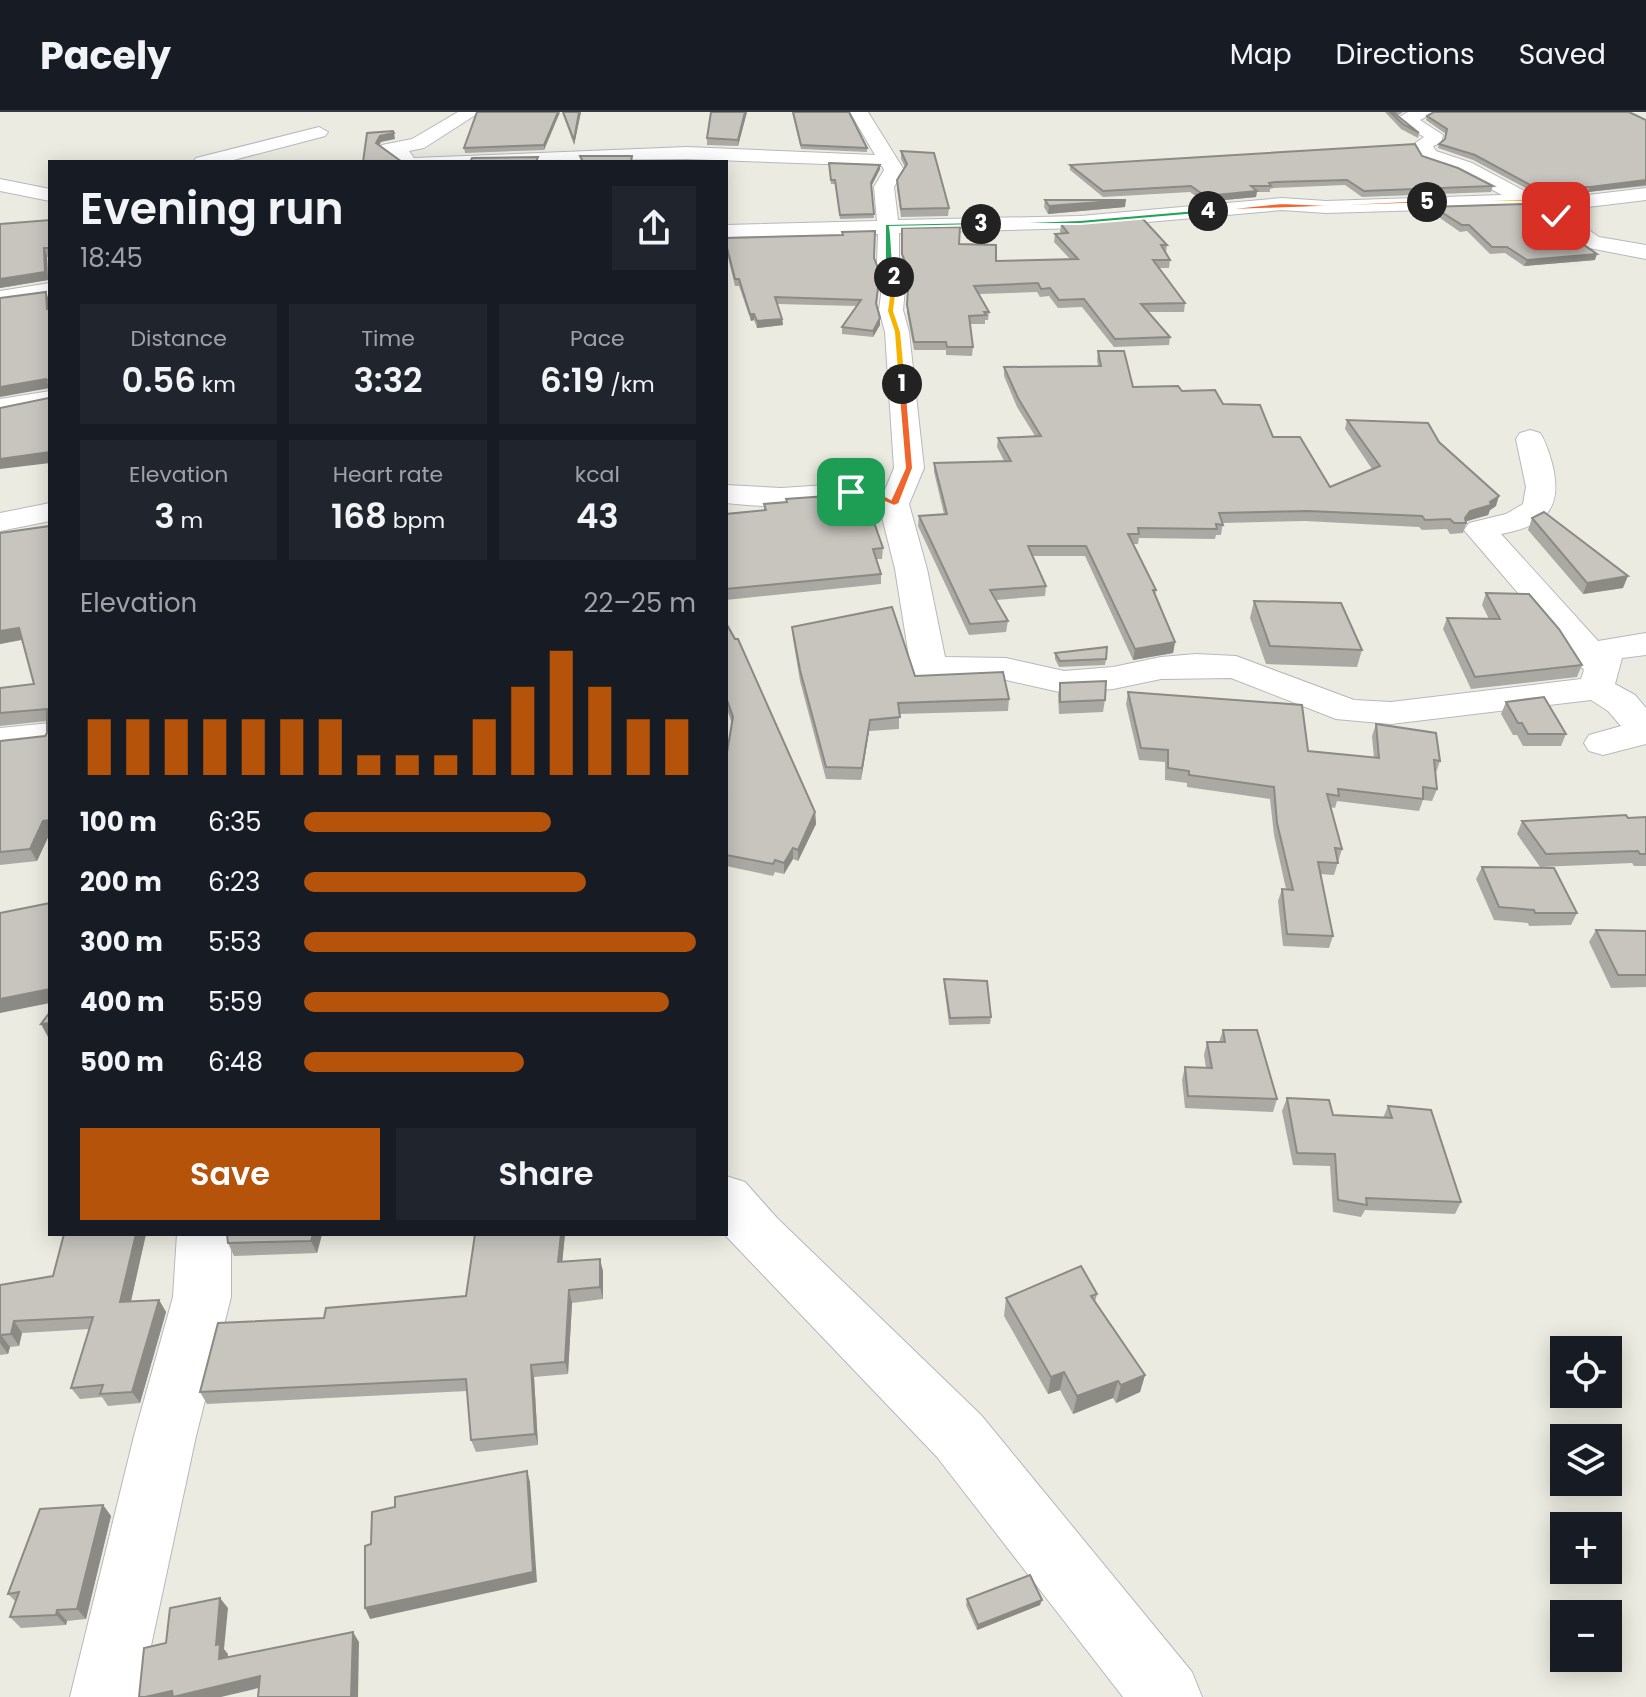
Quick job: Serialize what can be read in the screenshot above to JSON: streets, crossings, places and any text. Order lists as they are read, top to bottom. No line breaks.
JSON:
{"page":{"header":"Pacely","nav":["Map","Directions","Saved"],"heading":["Evening run","18:45"],"pins":["5","4","3","2","1"],"stats":[["Distance","0.56 km"],["Time","3:32"],["Pace","6:19 /km"],["Elevation","3 m"],["Heart rate","168 bpm"],["kcal","43"]],"chart":["Elevation","22–25 m"],"list":[{"name":"100 m","note":"6:35"},{"name":"200 m","note":"6:23"},{"name":"300 m","note":"5:53"},{"name":"400 m","note":"5:59"},{"name":"500 m","note":"6:48"}],"buttons":["Save","Share"],"map_buttons":["+","−"]}}
